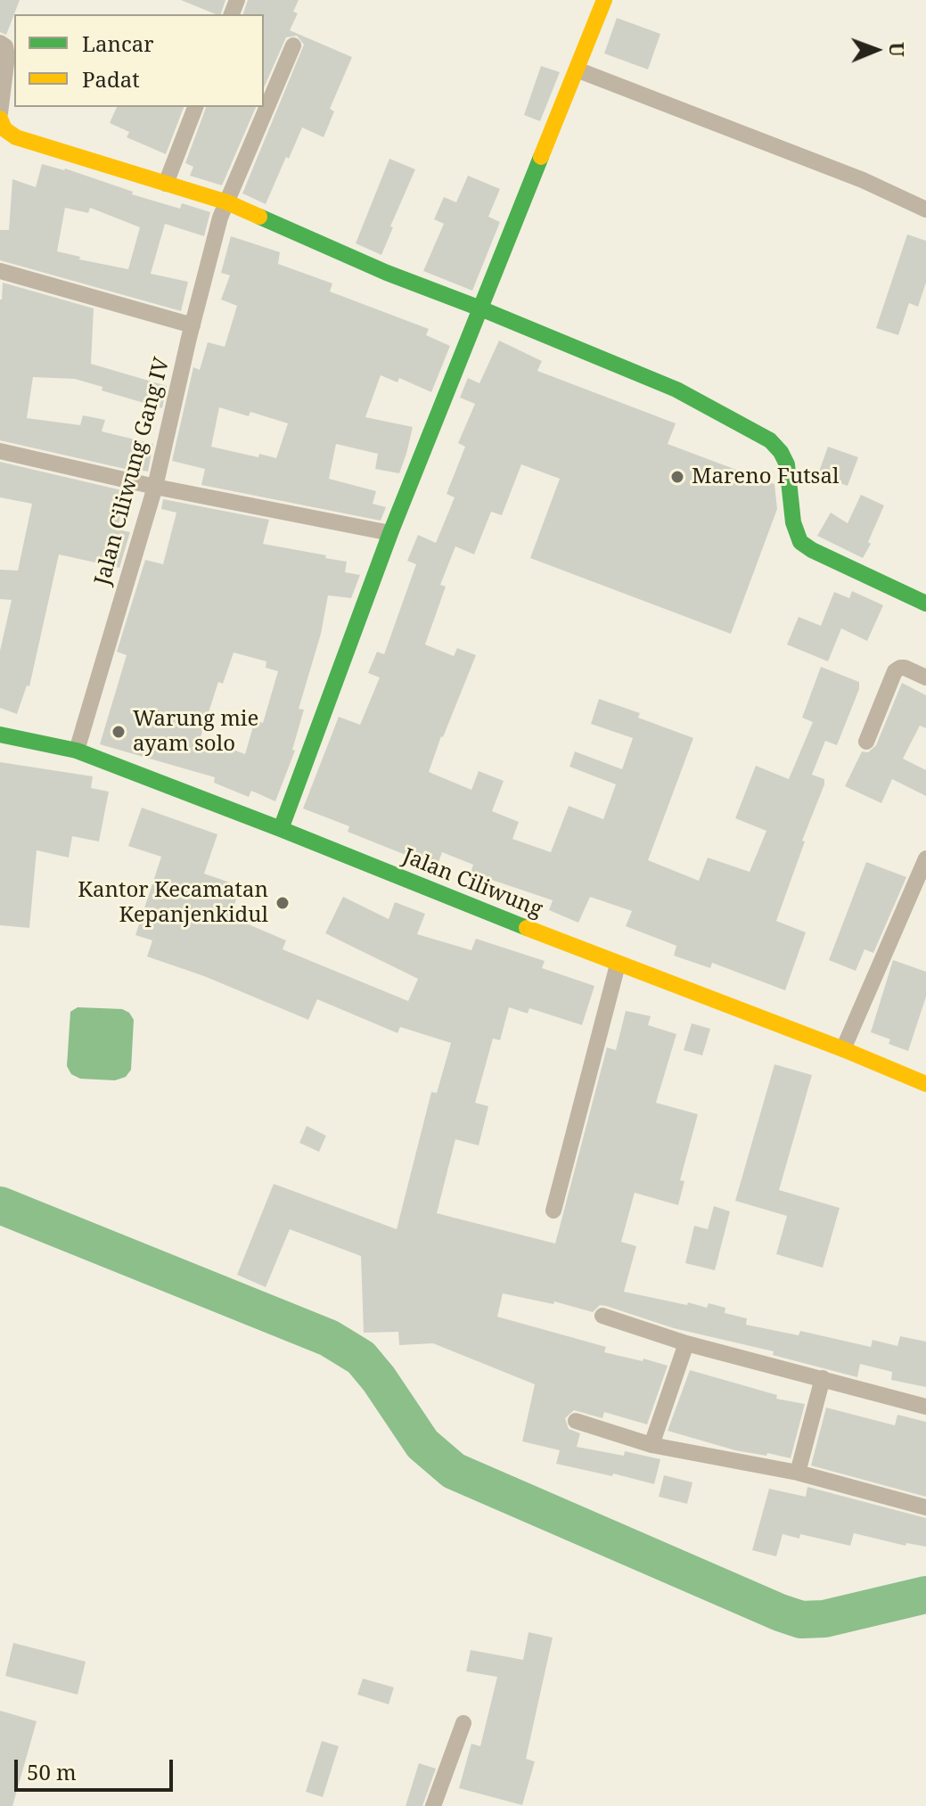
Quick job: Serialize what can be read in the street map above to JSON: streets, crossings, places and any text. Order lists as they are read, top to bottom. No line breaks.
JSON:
{"streets":{"street":["Jalan Ciliwung Gang IV","Jalan Ciliwung"]},"crossings":[["Jalan Ciliwung Gang IV","Jalan Ciliwung"]],"places":["Mareno Futsal","Warung mie ayam solo","Kantor Kecamatan Kepanjenkidul"],"legend":["Lancar","Padat"],"scale_bar":"50 m","north":"right"}
